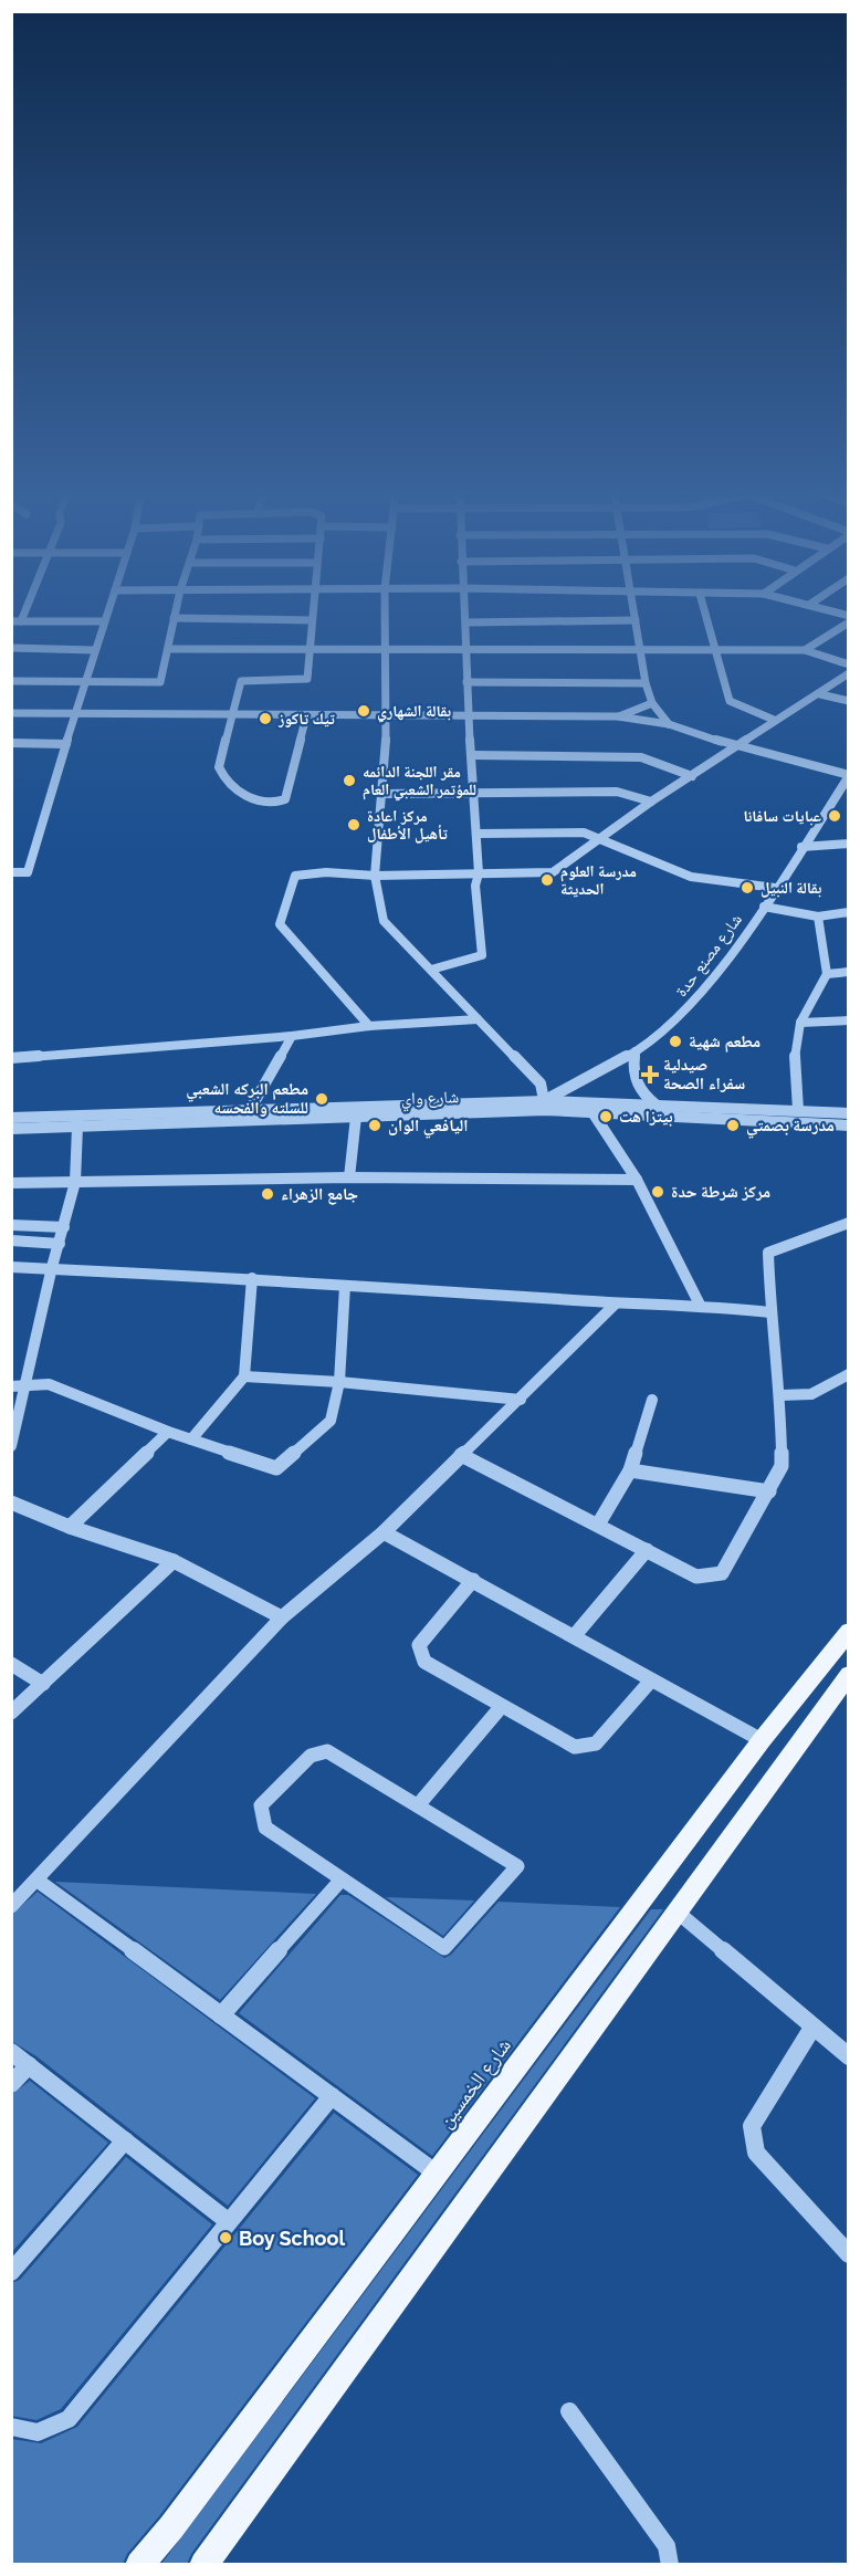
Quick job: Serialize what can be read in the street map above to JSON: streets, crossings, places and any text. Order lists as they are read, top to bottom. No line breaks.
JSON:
{"streets":{"main road":["شارع الخمسين"],"street":["شارع مصنع حدة","شارع واي"]},"crossings":[["شارع مصنع حدة","شارع واي"]],"places":{"other":["بقالة الشهاري","تيك تاكوز","مقر اللجنة الدائمه للمؤتمر الشعبي العام","عبايات سافانا","مركز اعادة تأهيل الأطفال","مدرسة العلوم الحديثة","بقالة النبيل","مطعم شهية","مطعم البركه الشعبي للسلته والفحسه","بيتزا هت","اليافعي الوان","مدرسة بصمتي","مركز شرطة حدة","جامع الزهراء","Boy School"],"health":["صيدلية سفراء الصحة"]}}
